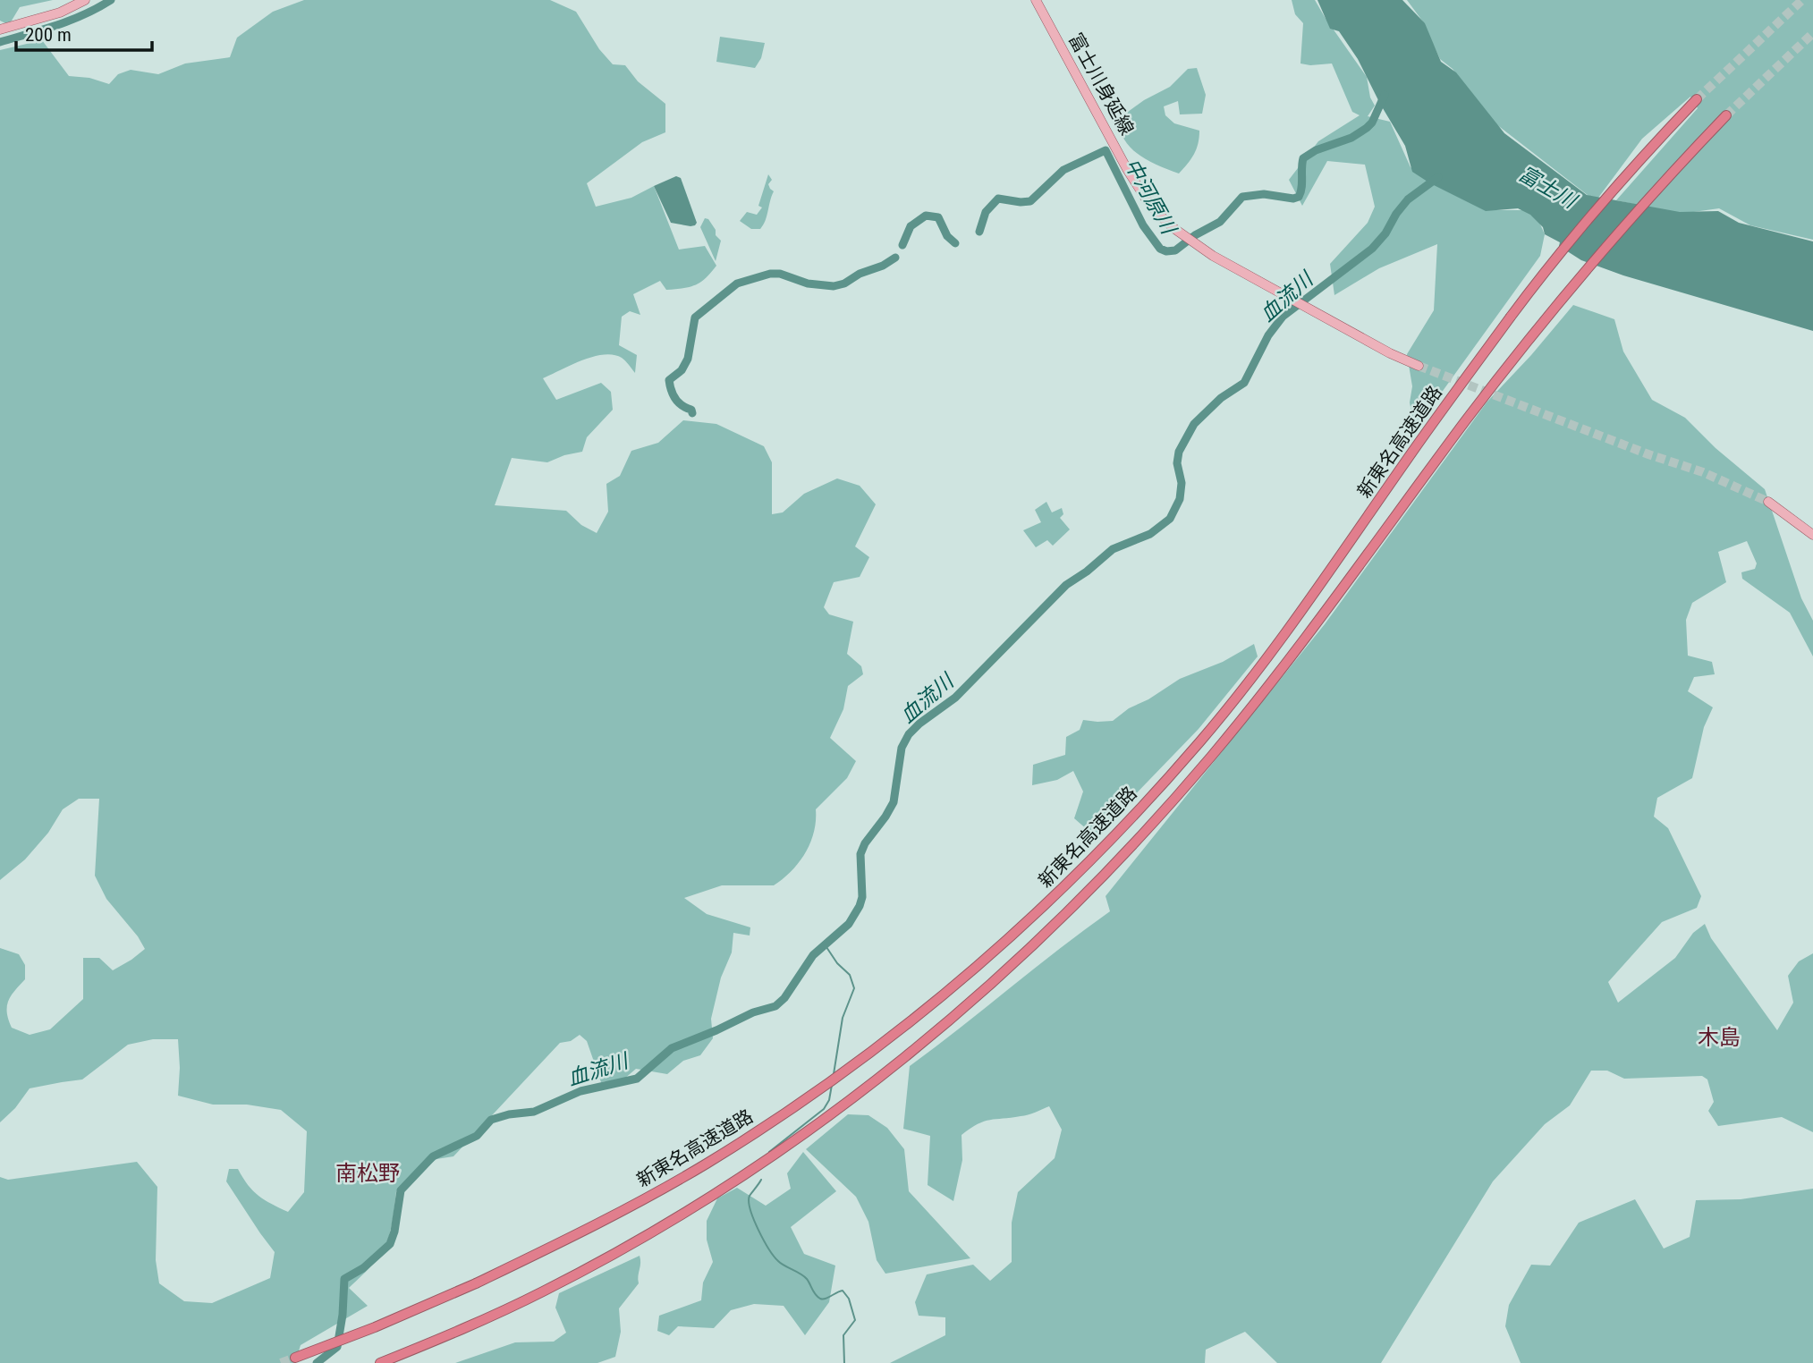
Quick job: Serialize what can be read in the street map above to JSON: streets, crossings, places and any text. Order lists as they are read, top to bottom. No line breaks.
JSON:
{"streets":{"highway":["新東名高速道路"],"main road":["富士川身延線"]},"districts":["木島","南松野"],"water":["富士川","中河原川","血流川"],"scale_bar":"200 m"}
